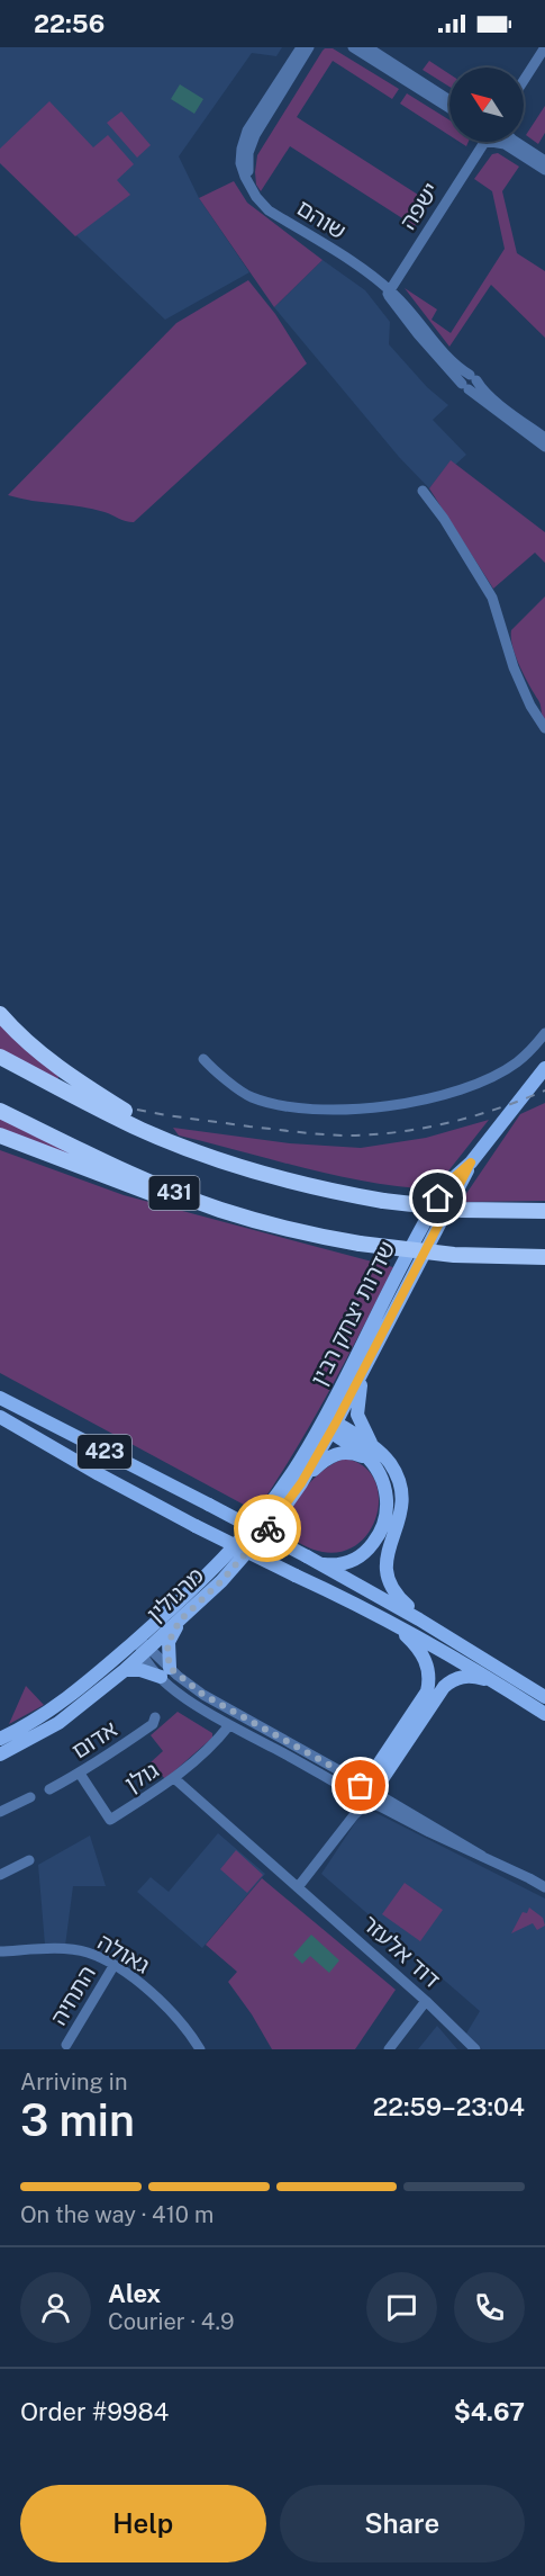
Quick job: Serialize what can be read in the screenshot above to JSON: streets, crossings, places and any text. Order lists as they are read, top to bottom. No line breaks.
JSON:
{"streets":{"highway":["431"],"main road":["שדרות יצחק רבין","423","מרגולין"],"street":["ישפה","שוהם","אדום","גולן","דוד אלעזר","גאולה","התחיה"]},"crossings":[["ישפה","שוהם"],["שדרות יצחק רבין","מרגולין"],["אדום","גולן"],["גולן","דוד אלעזר"],["גאולה","התחיה"]],"north":"top left","page":{"status":"22:56","heading":["3 min","Arriving in","22:59–23:04"],"panel":["Alex","Courier · 4.9","Order #9984","$4.67"],"bar":"On the way · 410 m","buttons":["Help","Share"]}}
